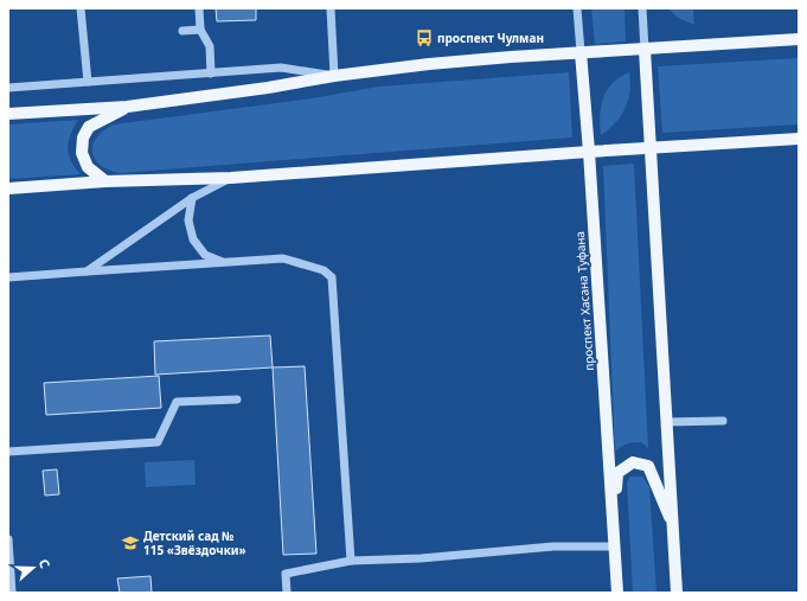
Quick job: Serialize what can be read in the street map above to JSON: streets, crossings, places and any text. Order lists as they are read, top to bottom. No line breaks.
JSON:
{"streets":{"main road":["проспект Хасана Туфана"]},"places":{"bus stop":["проспект Чулман"],"school or university":["Детский сад № 115 «Звёздочки»"]},"north":"right"}
